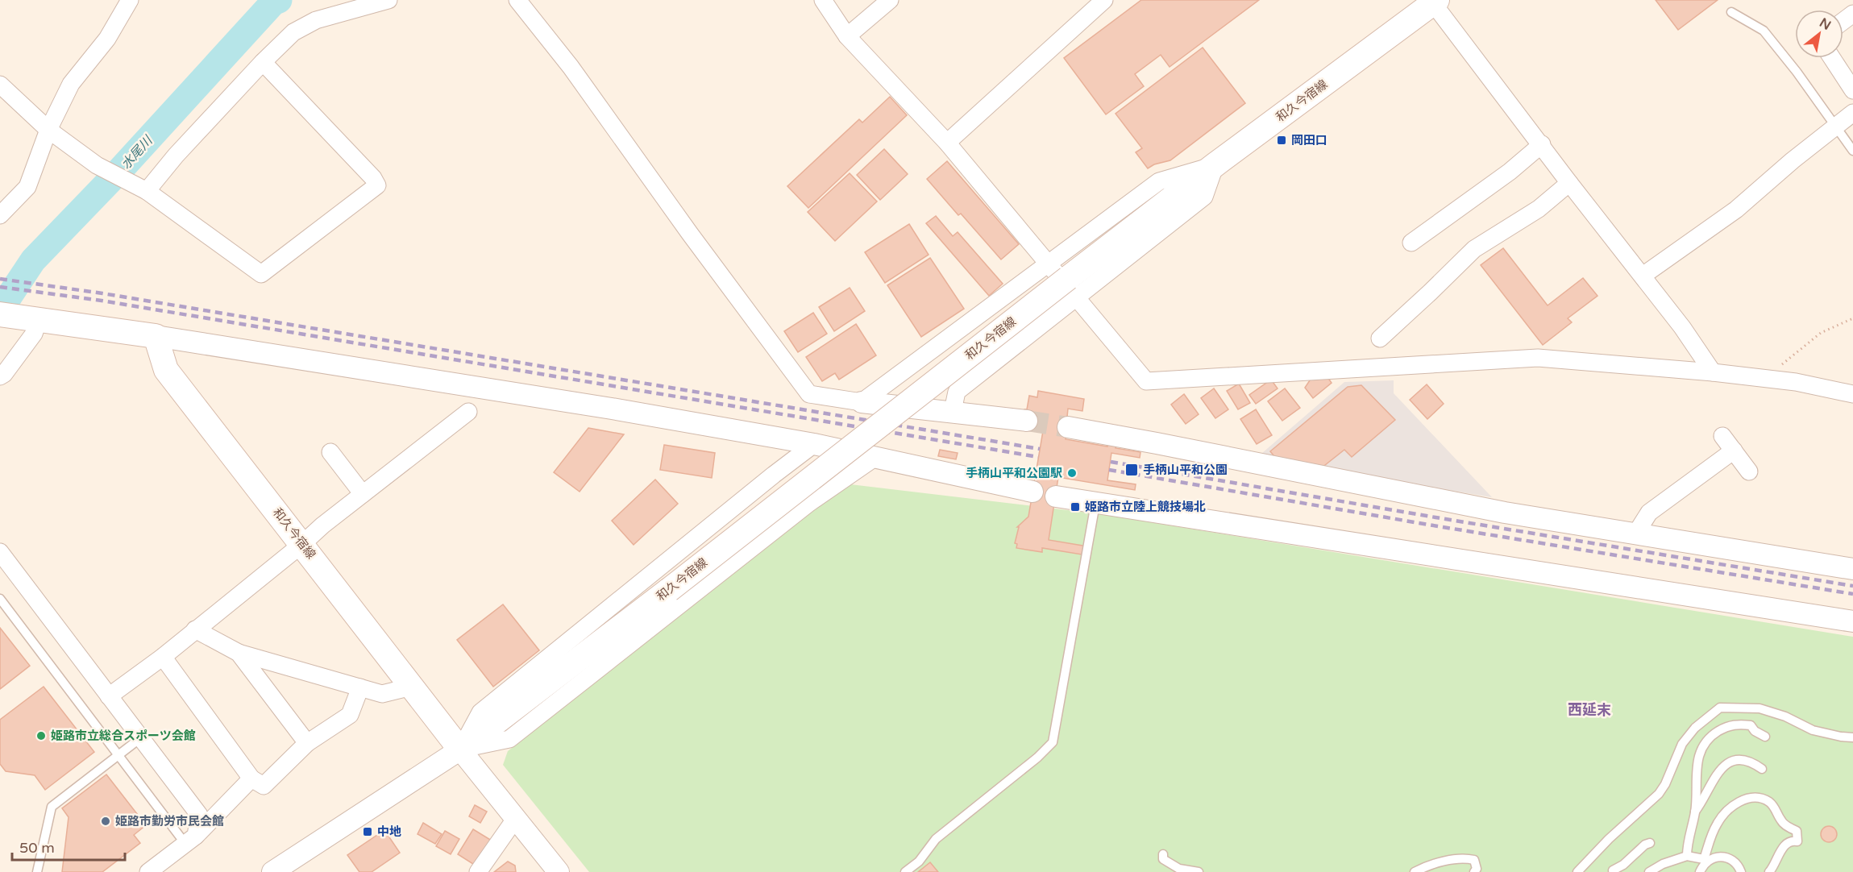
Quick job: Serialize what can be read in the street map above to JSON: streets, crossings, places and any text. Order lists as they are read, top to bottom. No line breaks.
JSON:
{"streets":{"main road":["和久今宿線"]},"districts":["西延末"],"water":["水尾川"],"places":{"transit":["岡田口","手柄山平和公園","姫路市立陸上競技場北","中地"],"other":["手柄山平和公園駅","姫路市立総合スポーツ会館","姫路市勤労市民会館"]},"scale_bar":"50 m","north":"top right"}
